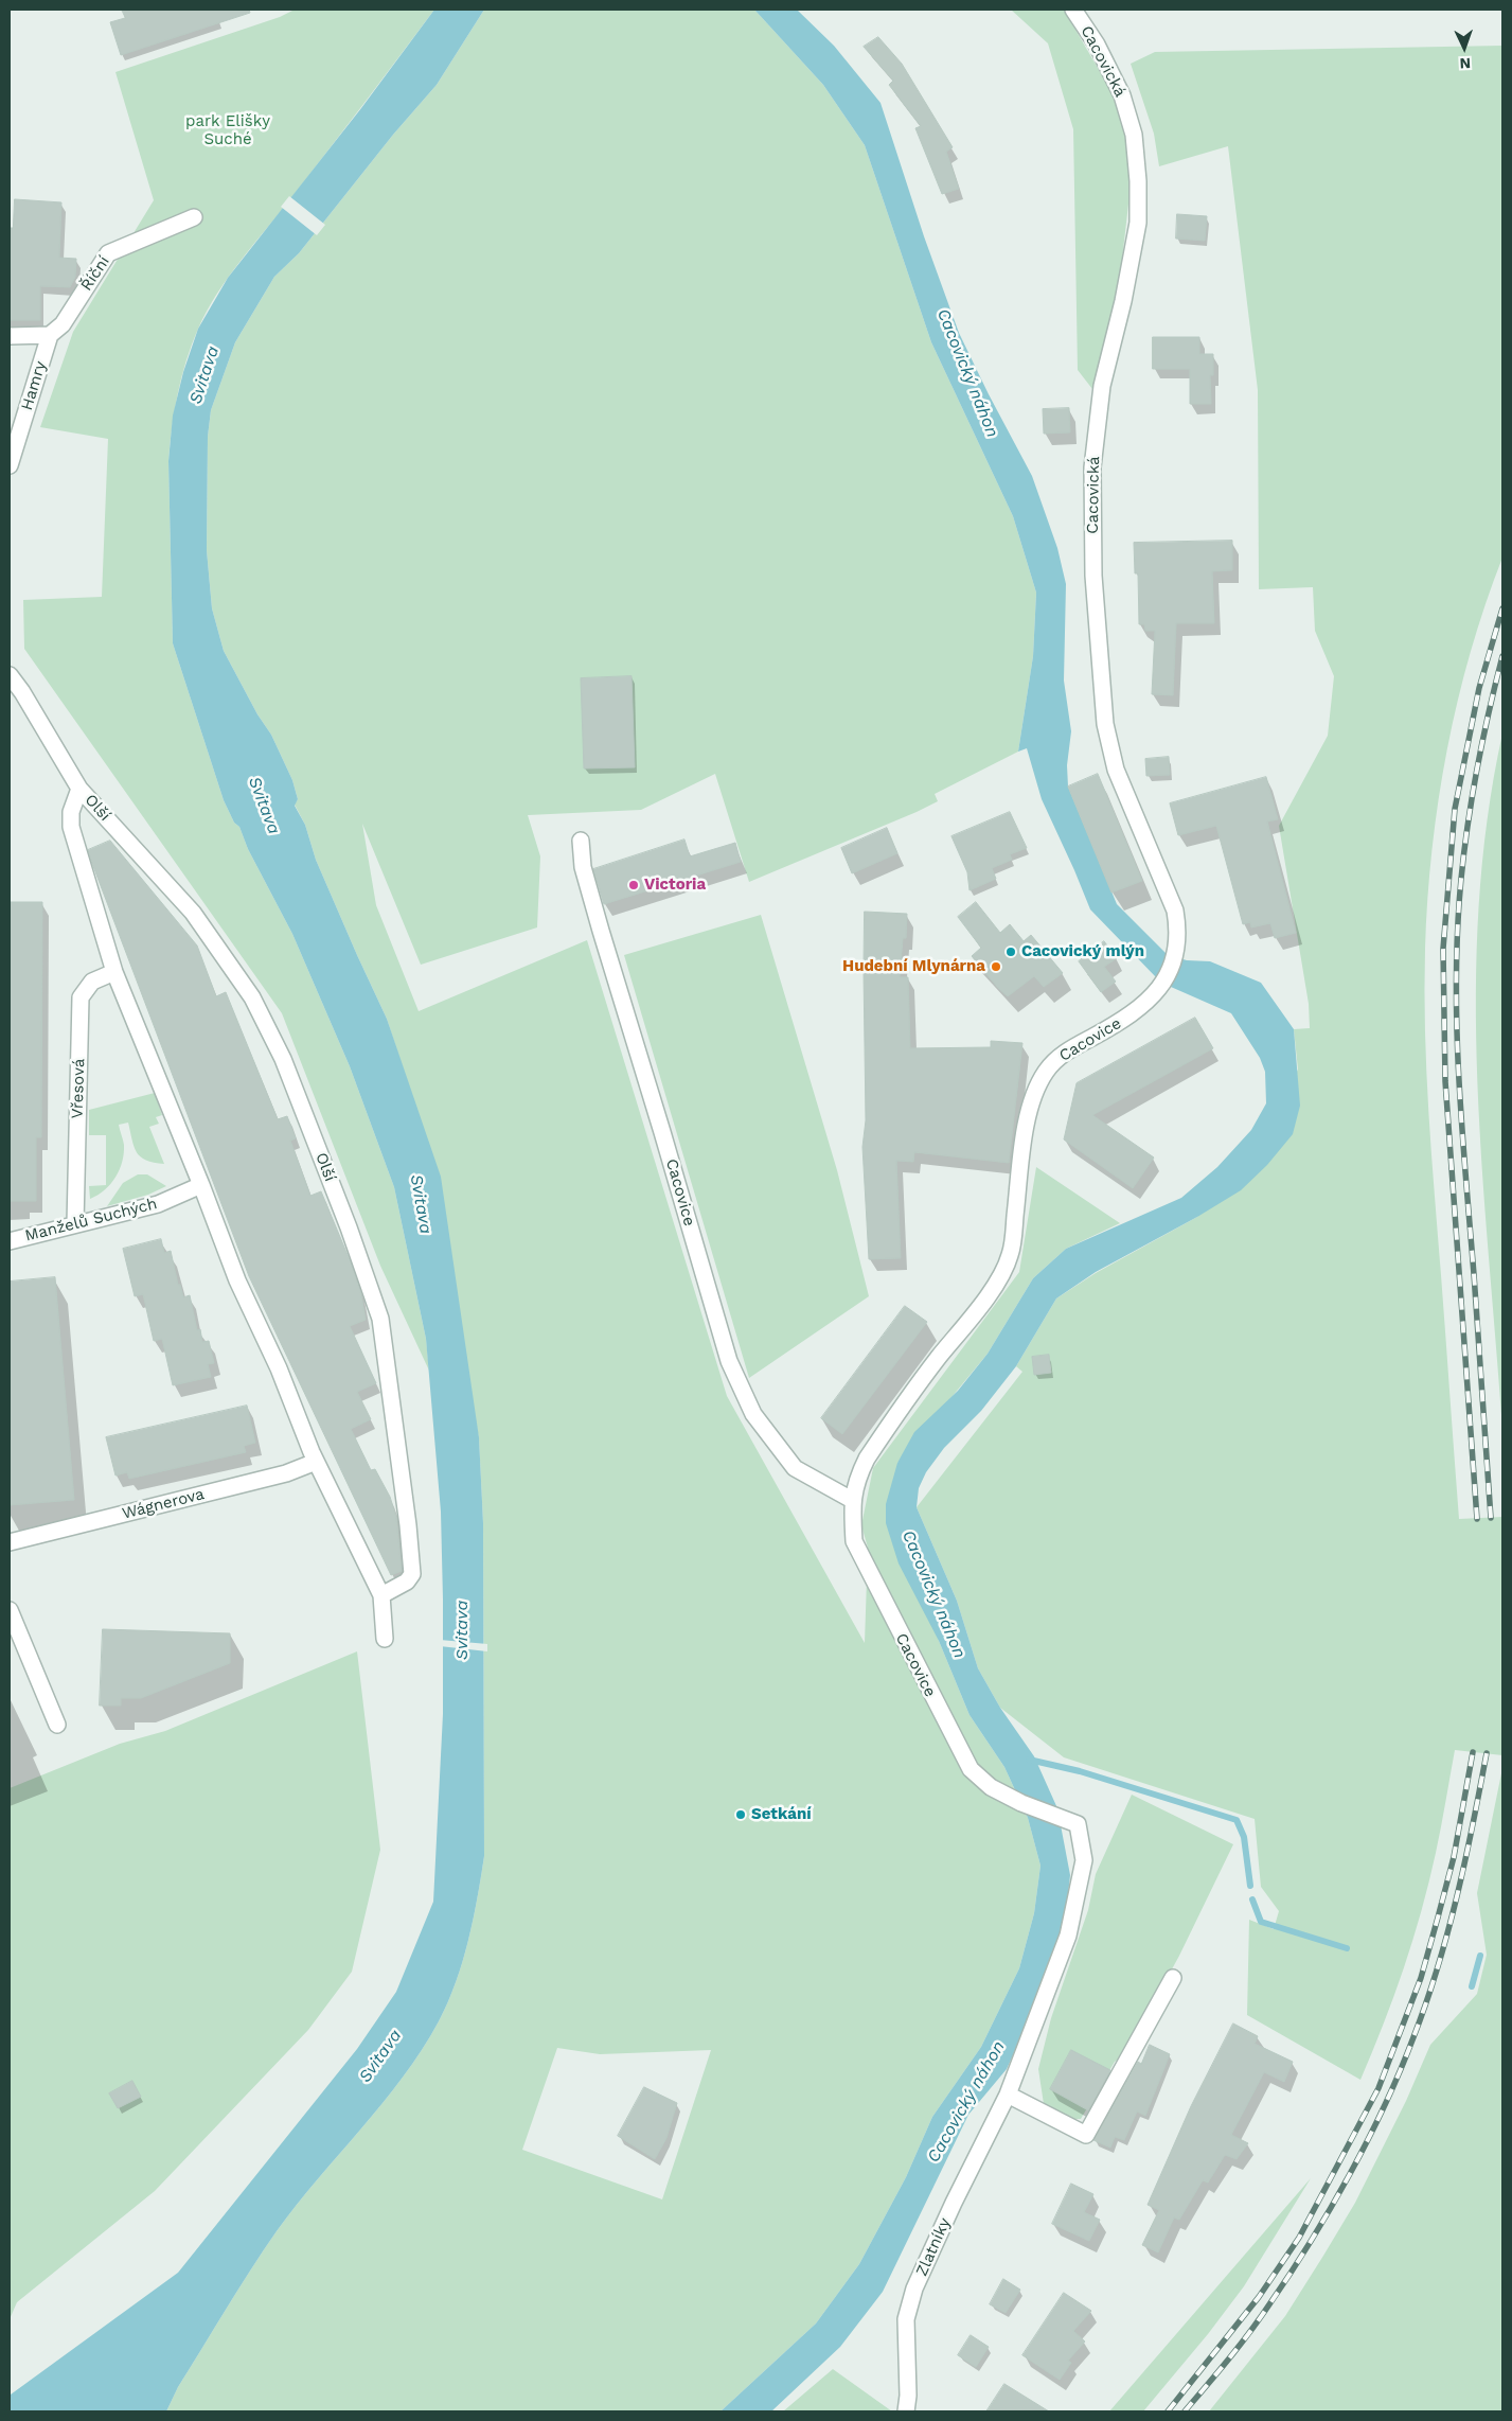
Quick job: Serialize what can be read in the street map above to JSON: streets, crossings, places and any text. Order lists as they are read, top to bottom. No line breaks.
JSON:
{"streets":{"street":["Cacovická","Říční","Hamry","Olší","Cacovice","Vřesová","Manželů Suchých","Wágnerova","Zlatníky"]},"crossings":[["Cacovická","Cacovice"],["Říční","Hamry"],["Olší","Vřesová"],["Olší","Manželů Suchých"],["Olší","Wágnerova"],["Cacovice","Zlatníky"],["Vřesová","Manželů Suchých"]],"water":["Cacovický náhon","Svitava"],"parks":["park Elišky Suché"],"places":["Victoria","Cacovický mlýn","Hudební Mlynárna","Setkání"],"north":"bottom"}
